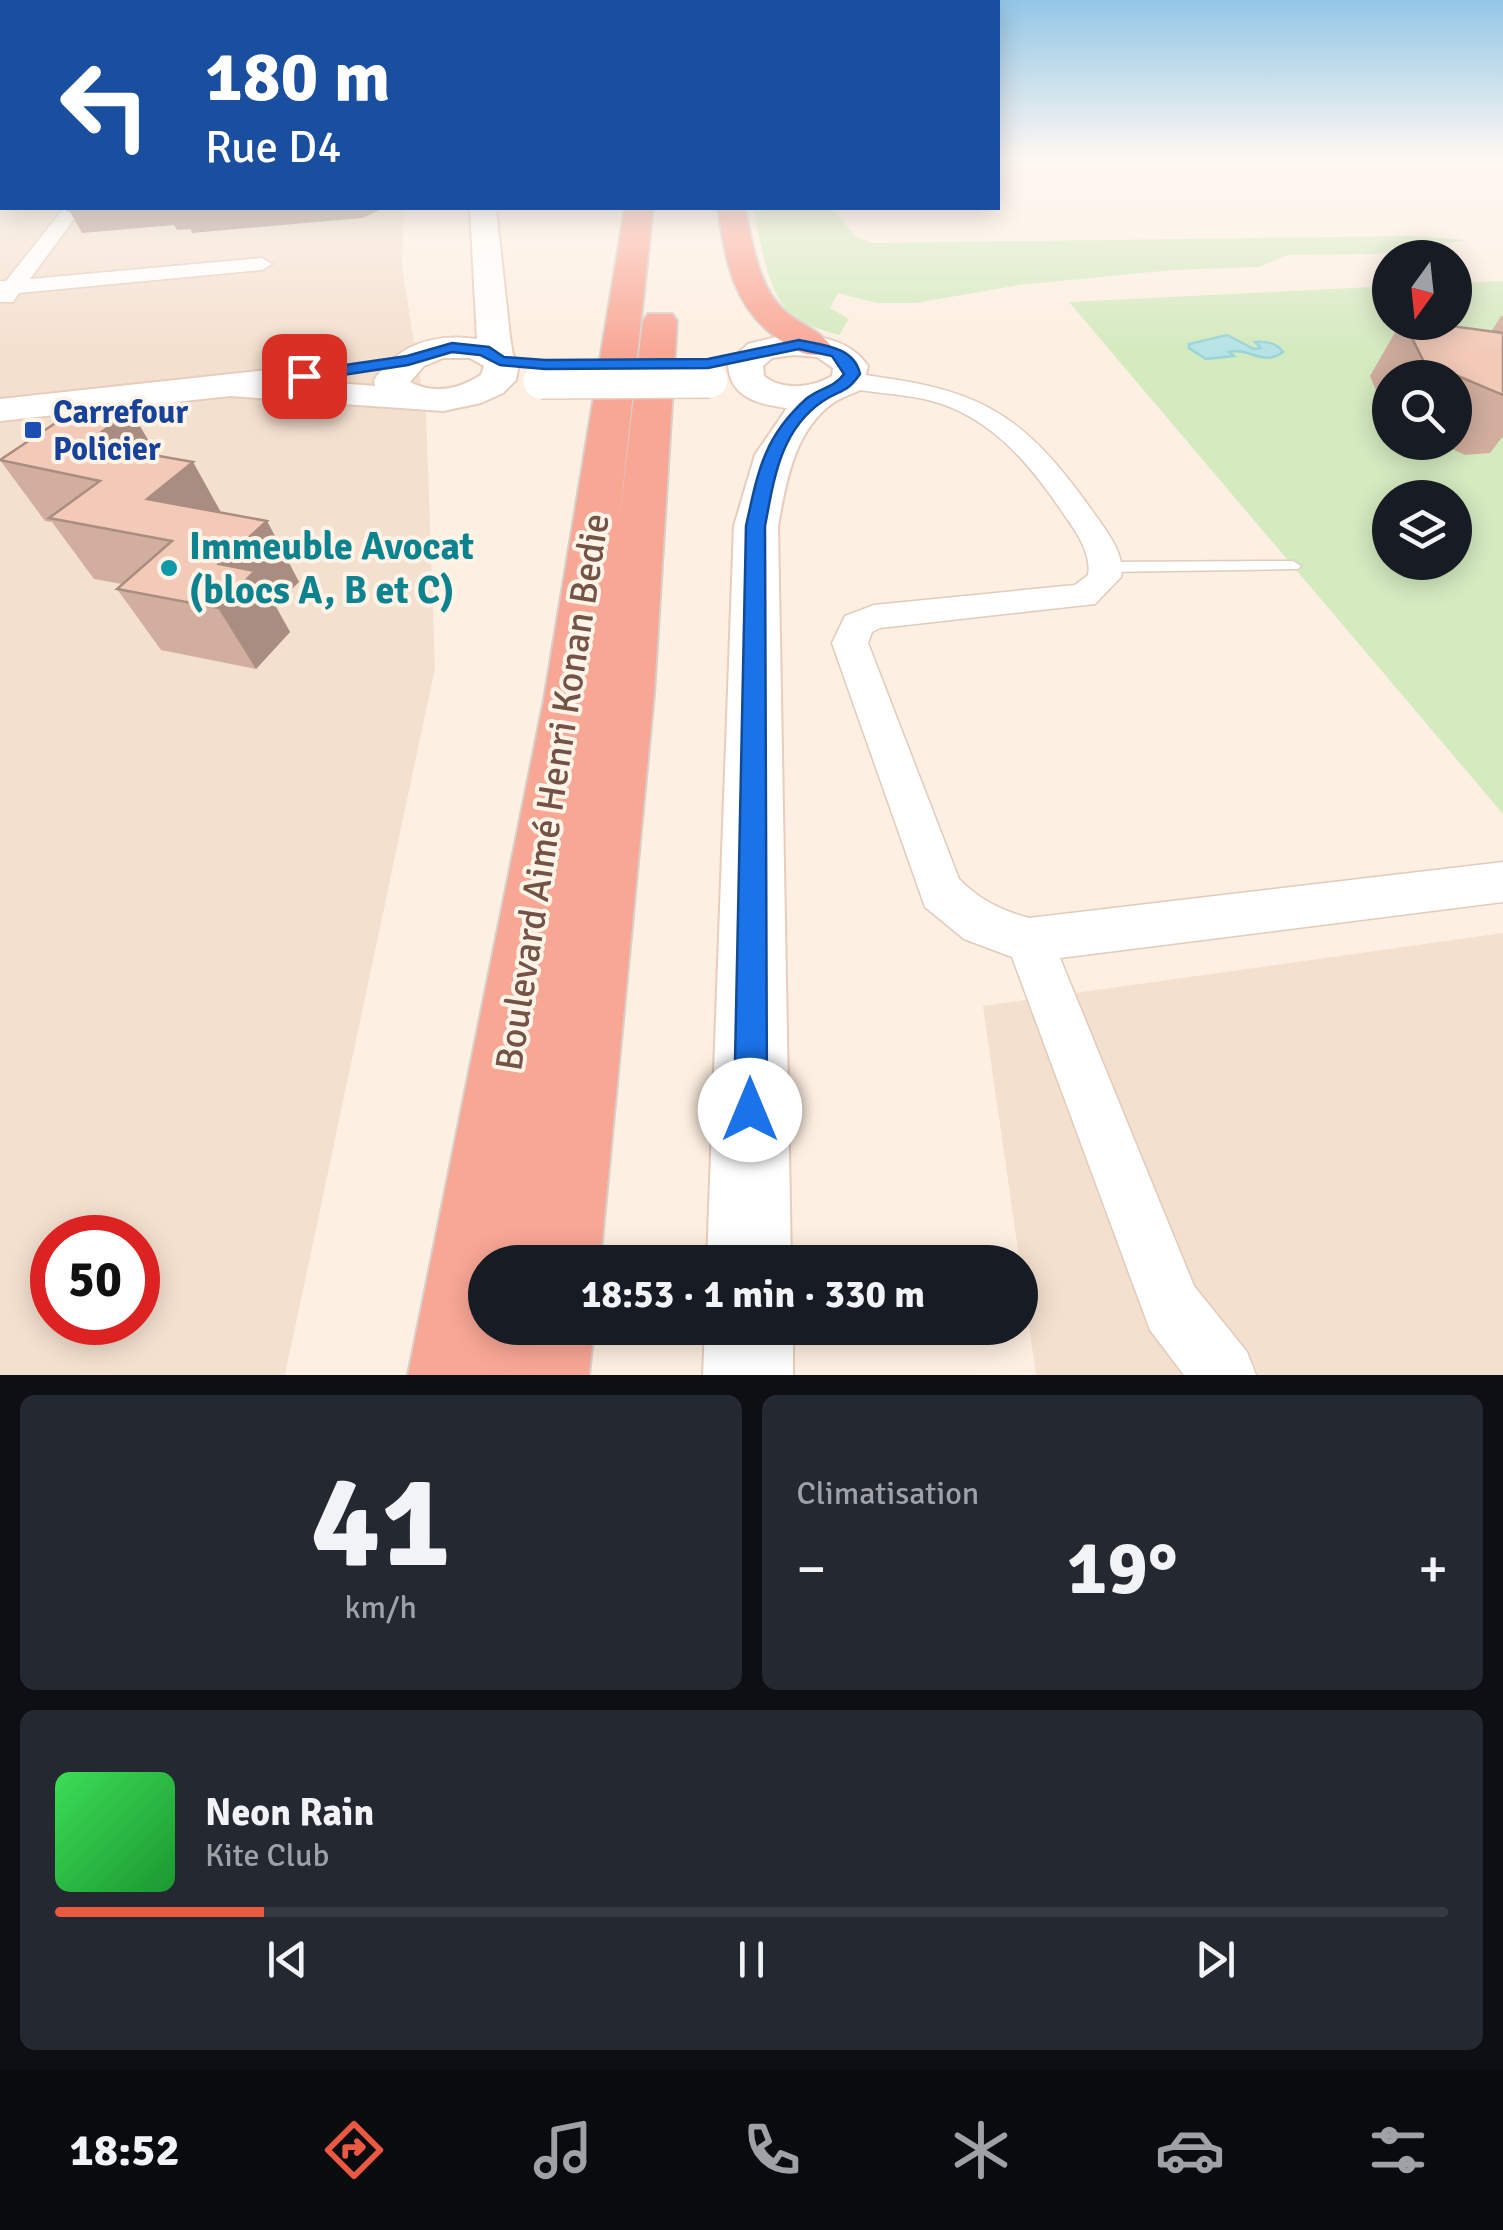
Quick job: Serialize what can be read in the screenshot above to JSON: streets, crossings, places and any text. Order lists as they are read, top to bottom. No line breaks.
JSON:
{"streets":{"highway":["Boulevard Aimé Henri Konan Bedie"]},"places":{"transit":["Carrefour Policier"],"other":["Immeuble Avocat (blocs A, B et C)"]},"north":"bottom","page":{"turn":["180 m","Rue D4"],"limit":"50","trip":"18:53 · 1 min · 330 m","tile":[["41","km/h"],"Climatisation"],"heat":["−","19°","+"],"song":["Neon Rain","Kite Club"],"tabs":"18:52"}}
